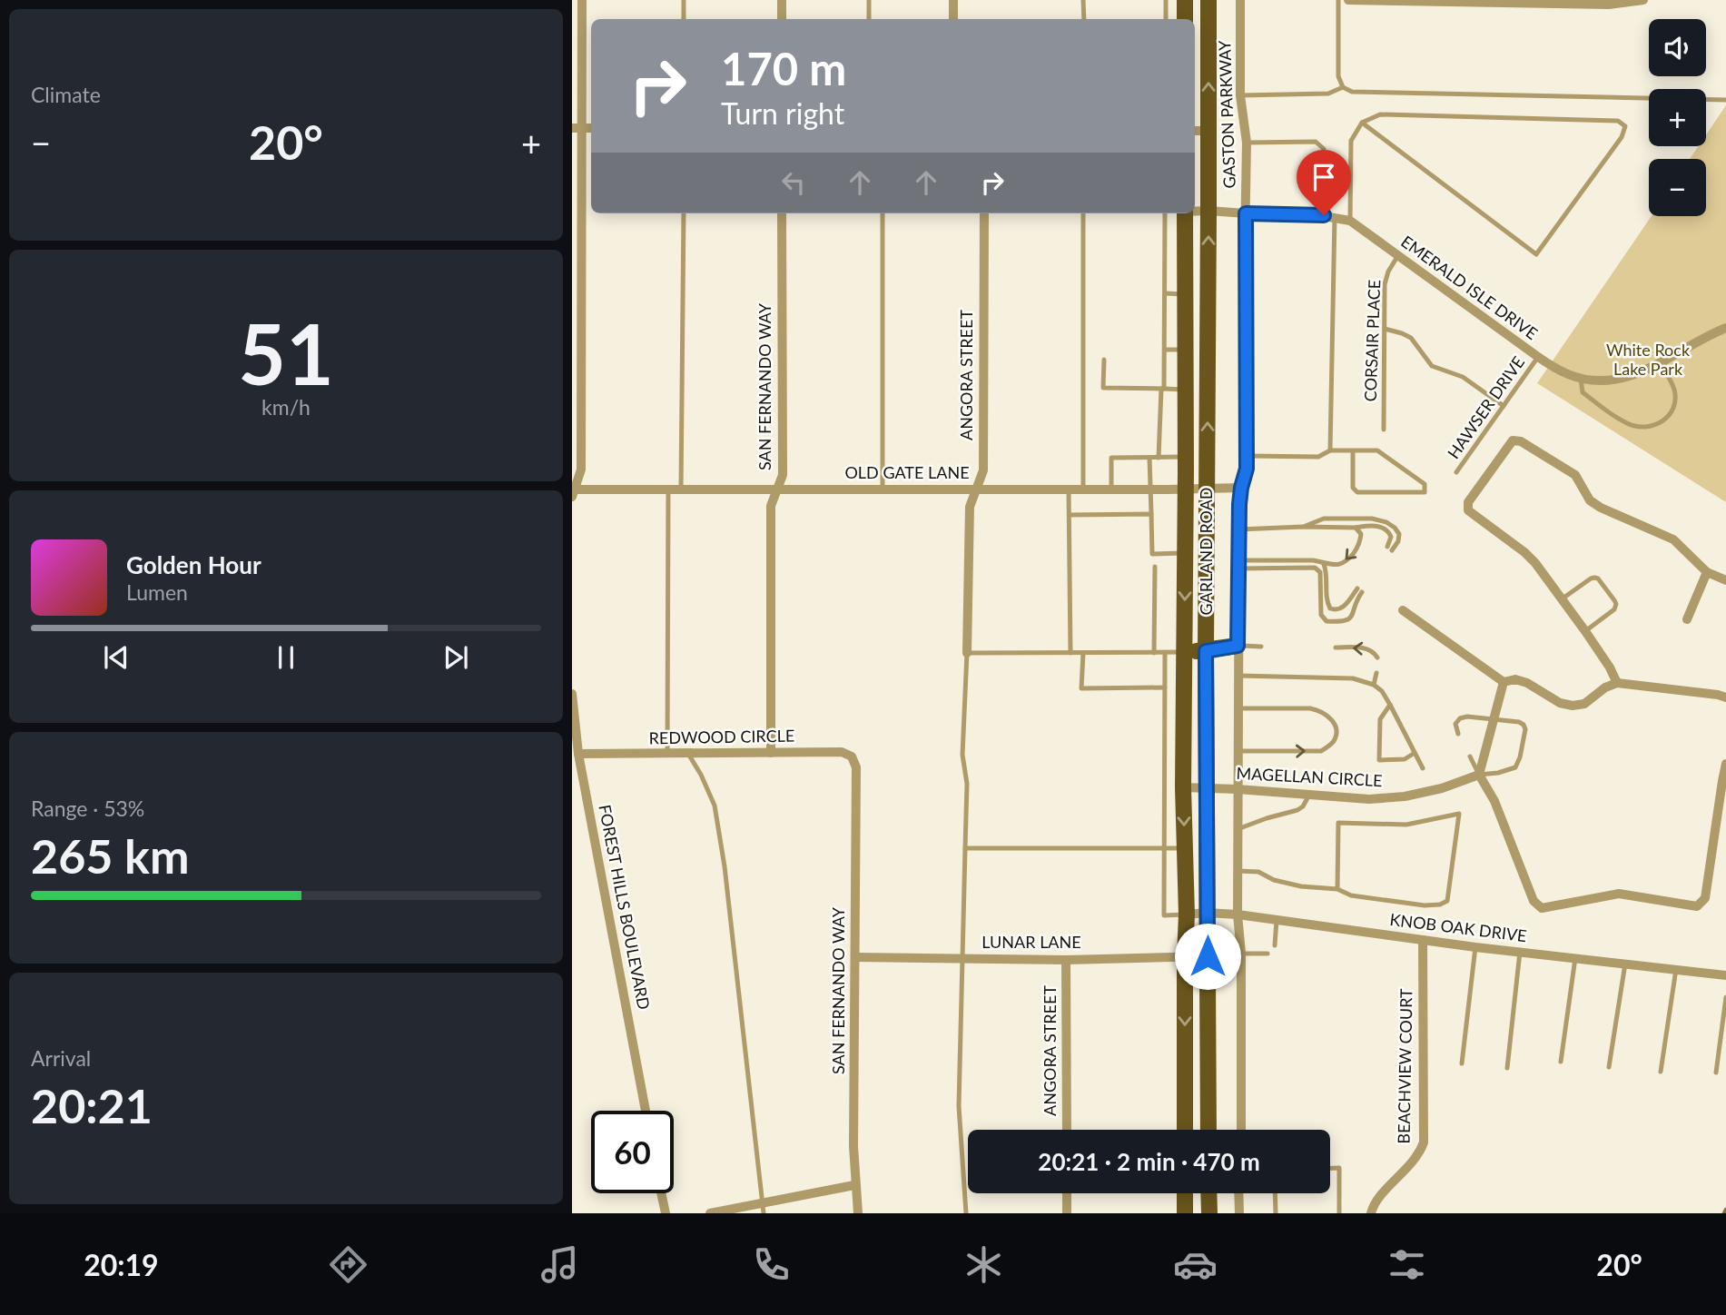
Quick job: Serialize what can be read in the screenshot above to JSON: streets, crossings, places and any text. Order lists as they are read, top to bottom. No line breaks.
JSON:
{"streets":{"main road":["GARLAND ROAD"],"street":["GASTON PARKWAY","EMERALD ISLE DRIVE","ANGORA STREET","SAN FERNANDO WAY","OLD GATE LANE","REDWOOD CIRCLE","MAGELLAN CIRCLE","FOREST HILLS BOULEVARD","KNOB OAK DRIVE","LUNAR LANE","BEACHVIEW COURT"],"lane":["CORSAIR PLACE","HAWSER DRIVE"]},"crossings":[["GASTON PARKWAY","EMERALD ISLE DRIVE"],["GASTON PARKWAY","OLD GATE LANE"],["GASTON PARKWAY","MAGELLAN CIRCLE"],["GASTON PARKWAY","KNOB OAK DRIVE"],["EMERALD ISLE DRIVE","CORSAIR PLACE"],["EMERALD ISLE DRIVE","HAWSER DRIVE"],["EMERALD ISLE DRIVE","GARLAND ROAD"],["ANGORA STREET","OLD GATE LANE"],["ANGORA STREET","LUNAR LANE"],["SAN FERNANDO WAY","OLD GATE LANE"],["SAN FERNANDO WAY","REDWOOD CIRCLE"],["SAN FERNANDO WAY","LUNAR LANE"],["OLD GATE LANE","GARLAND ROAD"],["GARLAND ROAD","MAGELLAN CIRCLE"],["GARLAND ROAD","KNOB OAK DRIVE"],["GARLAND ROAD","LUNAR LANE"],["REDWOOD CIRCLE","FOREST HILLS BOULEVARD"],["KNOB OAK DRIVE","BEACHVIEW COURT"]],"parks":["White Rock Lake Park"],"page":{"tile":["Climate",["51","km/h"],["Range · 53%","265 km"],["Arrival","20:21"]],"map_buttons":["+","−"],"turn":["170 m","Turn right"],"heat":["−","20°","+"],"song":["Golden Hour","Lumen"],"limit":"60","trip":"20:21 · 2 min · 470 m","tabs":["20:19","20°"]}}
